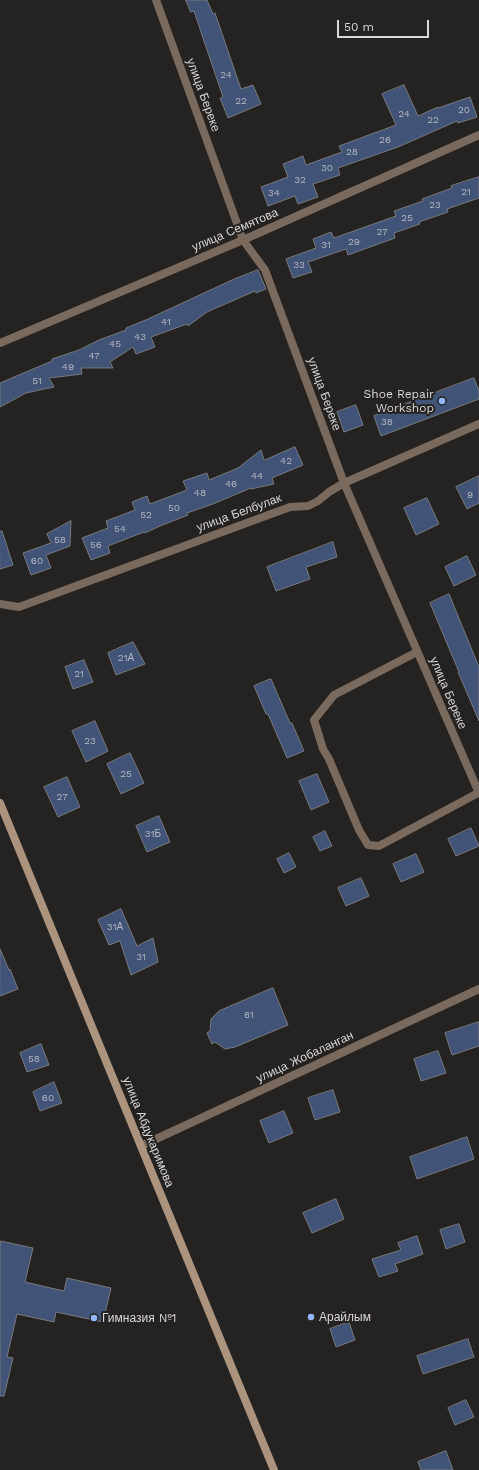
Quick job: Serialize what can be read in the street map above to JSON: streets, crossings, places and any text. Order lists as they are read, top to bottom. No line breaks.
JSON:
{"streets":{"main road":["улица Абдукаримова"],"street":["улица Береке","улица Семятова","улица Белбулак","улица Жобаланган"]},"crossings":[["улица Береке","улица Семятова"],["улица Береке","улица Белбулак"],["улица Жобаланган","улица Абдукаримова"]],"places":["Shoe Repair Workshop","Арайлым","Гимназия №1"],"house_numbers":["24","22","20","24","22","26","28","30","32","21","34","23","25","27","29","31","33","41","43","45","47","49","51","38","42","44","46","48","9","50","52","54","58","56","60","21А","21","23","25","27","31Б","31А","31","61","58","60"],"scale_bar":"50 m"}
